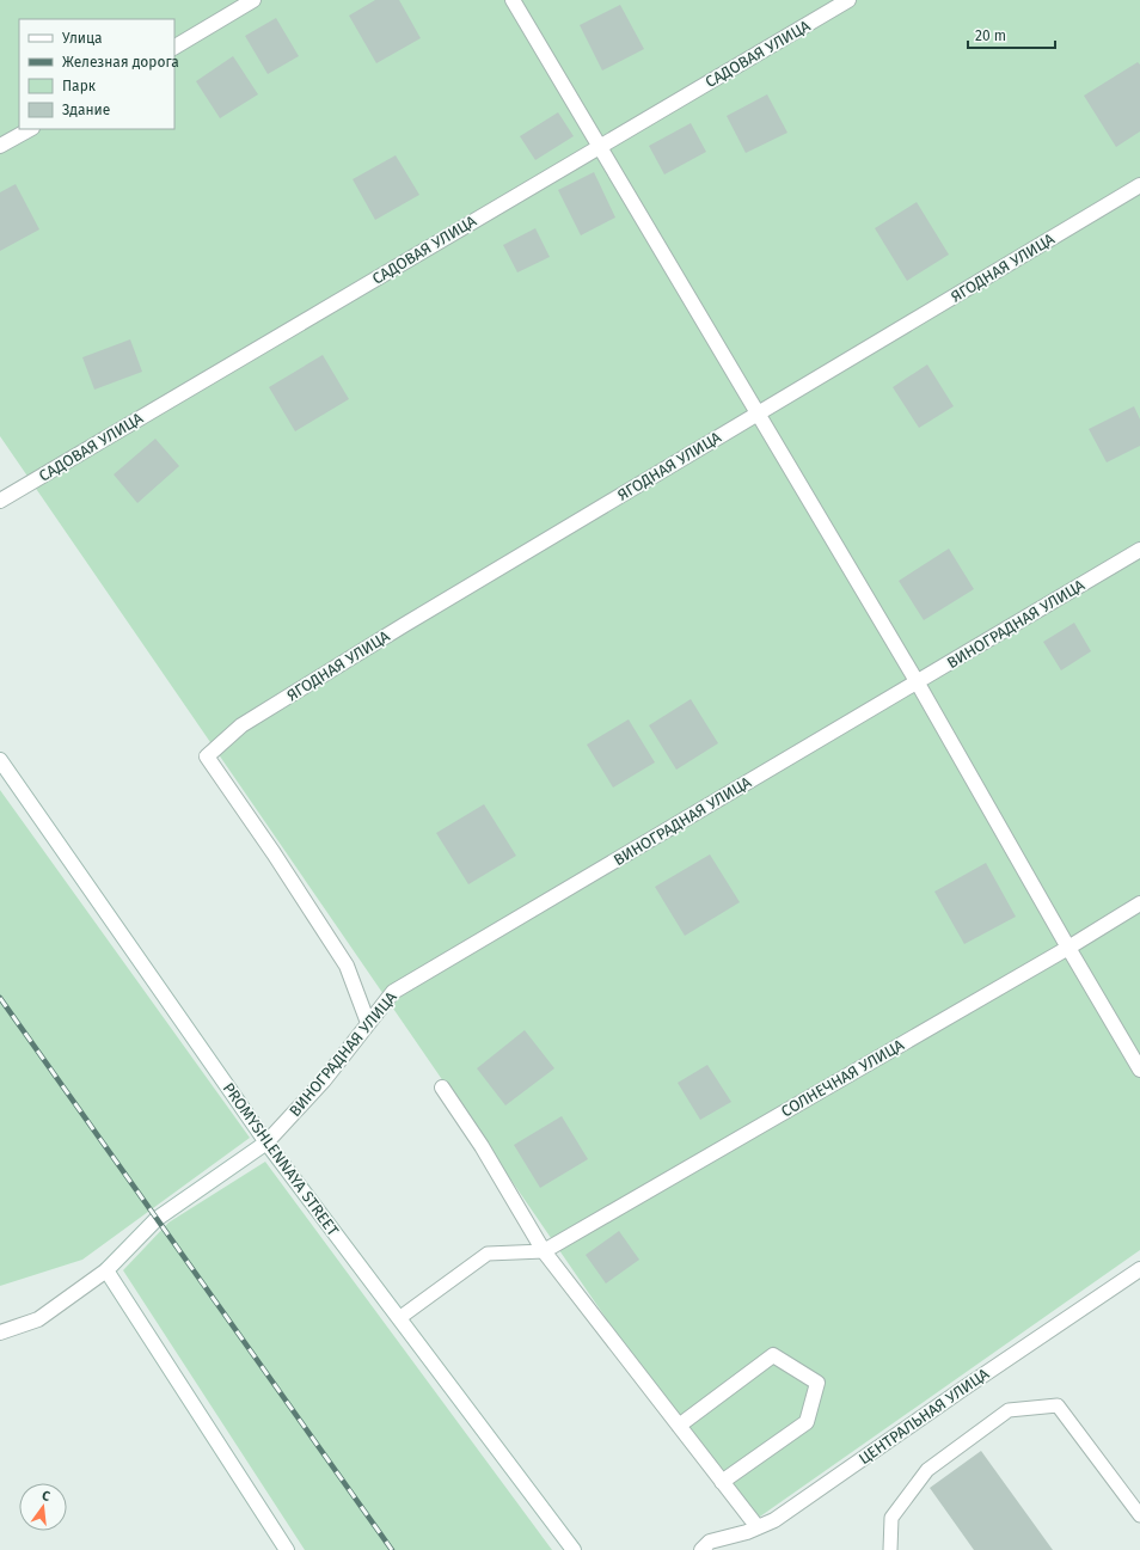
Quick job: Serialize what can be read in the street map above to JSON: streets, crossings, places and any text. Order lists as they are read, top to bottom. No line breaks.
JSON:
{"streets":{"street":["САДОВАЯ УЛИЦА","ЯГОДНАЯ УЛИЦА","ВИНОГРАДНАЯ УЛИЦА","СОЛНЕЧНАЯ УЛИЦА","PROMYSHLENNAYA STREET","ЦЕНТРАЛЬНАЯ УЛИЦА"]},"crossings":[["ЯГОДНАЯ УЛИЦА","ВИНОГРАДНАЯ УЛИЦА"],["ВИНОГРАДНАЯ УЛИЦА","PROMYSHLENNAYA STREET"]],"legend":["Улица","Железная дорога","Парк","Здание"],"scale_bar":"20 m","north":"top"}
